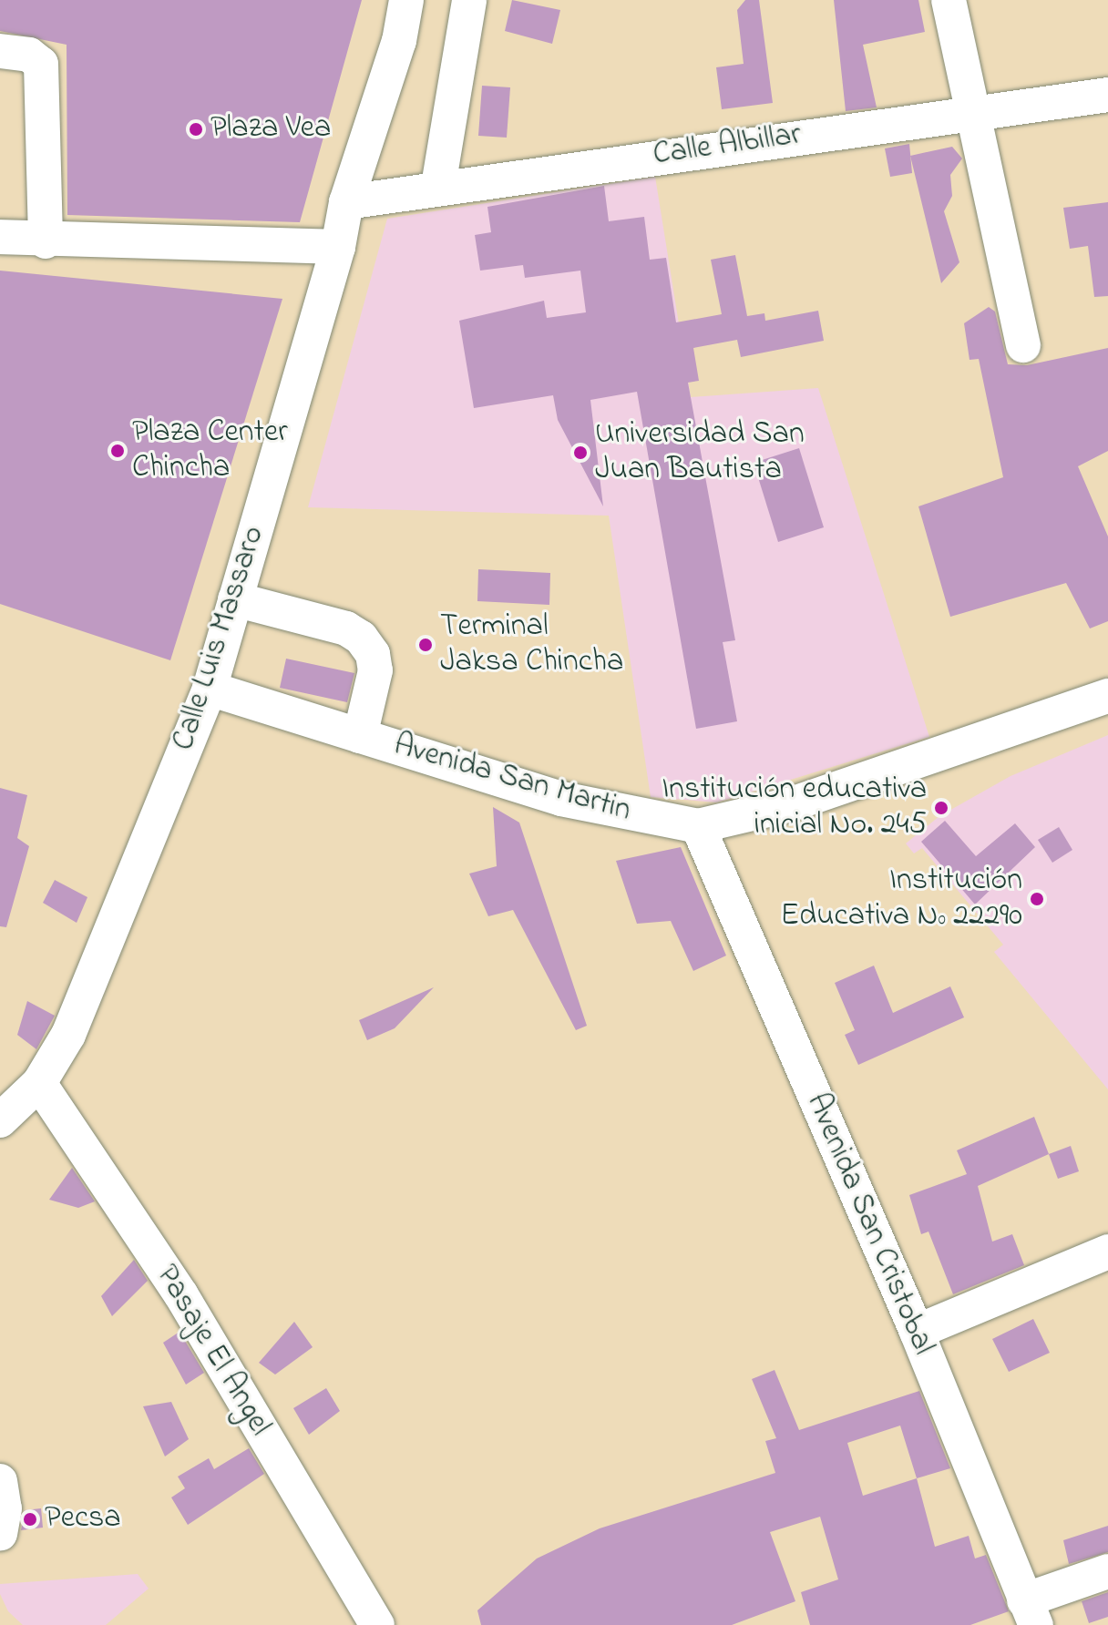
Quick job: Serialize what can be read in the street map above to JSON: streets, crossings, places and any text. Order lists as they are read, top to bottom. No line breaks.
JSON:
{"streets":{"street":["Calle Albillar","Calle Luis Massaro","Avenida San Martin","Avenida San Cristobal","Pasaje El Angel"]},"crossings":[["Calle Albillar","Calle Luis Massaro"],["Calle Luis Massaro","Avenida San Martin"],["Calle Luis Massaro","Pasaje El Angel"],["Avenida San Martin","Avenida San Cristobal"]],"places":["Plaza Vea","Plaza Center Chincha","Universidad San Juan Bautista","Terminal Jaksa Chincha","Institución educativa inicial No. 245","Institución Educativa Nº 22290","Pecsa"]}
